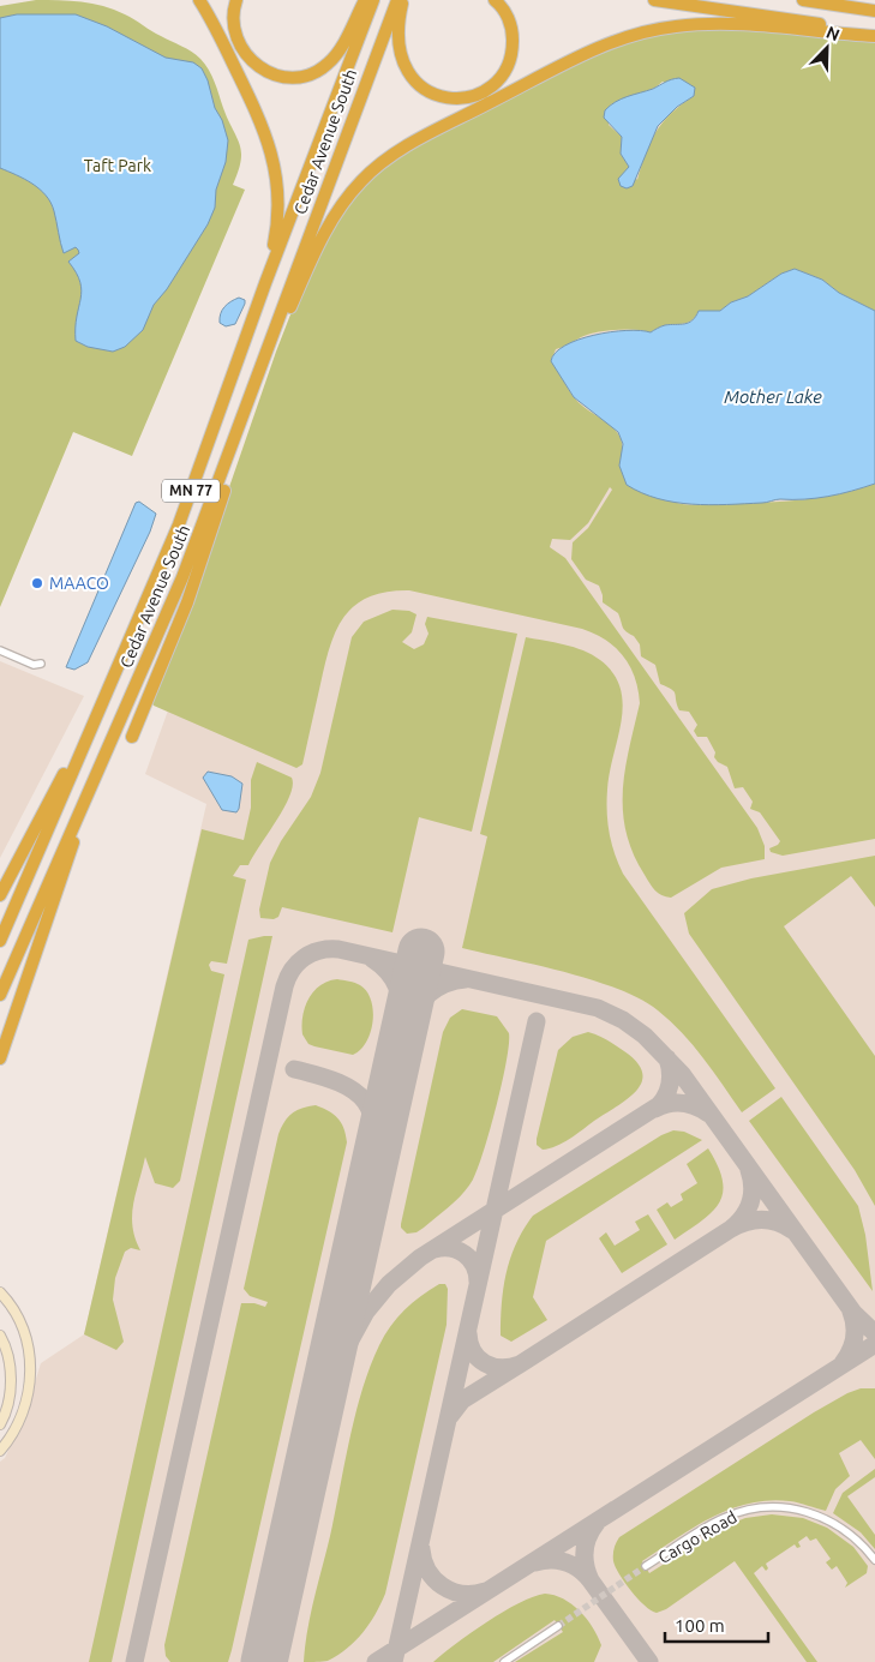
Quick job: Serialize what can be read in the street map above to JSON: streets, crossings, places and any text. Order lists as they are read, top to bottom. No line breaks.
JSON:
{"streets":{"highway":["Cedar Avenue South","MN 77"],"street":["Cargo Road"]},"water":["Mother Lake"],"parks":["Taft Park"],"places":["MAACO"],"scale_bar":"100 m","north":"top right"}
